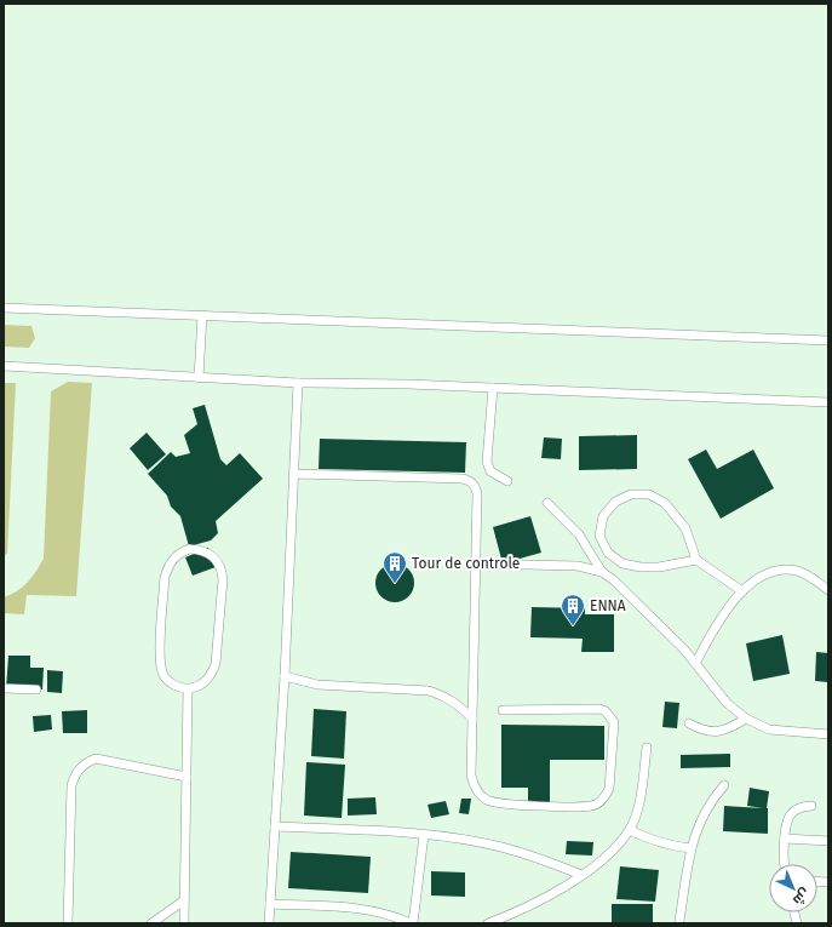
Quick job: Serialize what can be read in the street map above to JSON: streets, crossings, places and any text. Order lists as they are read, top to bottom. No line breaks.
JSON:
{"places":{"building":["Tour de controle","ENNA"]},"north":"bottom right"}
